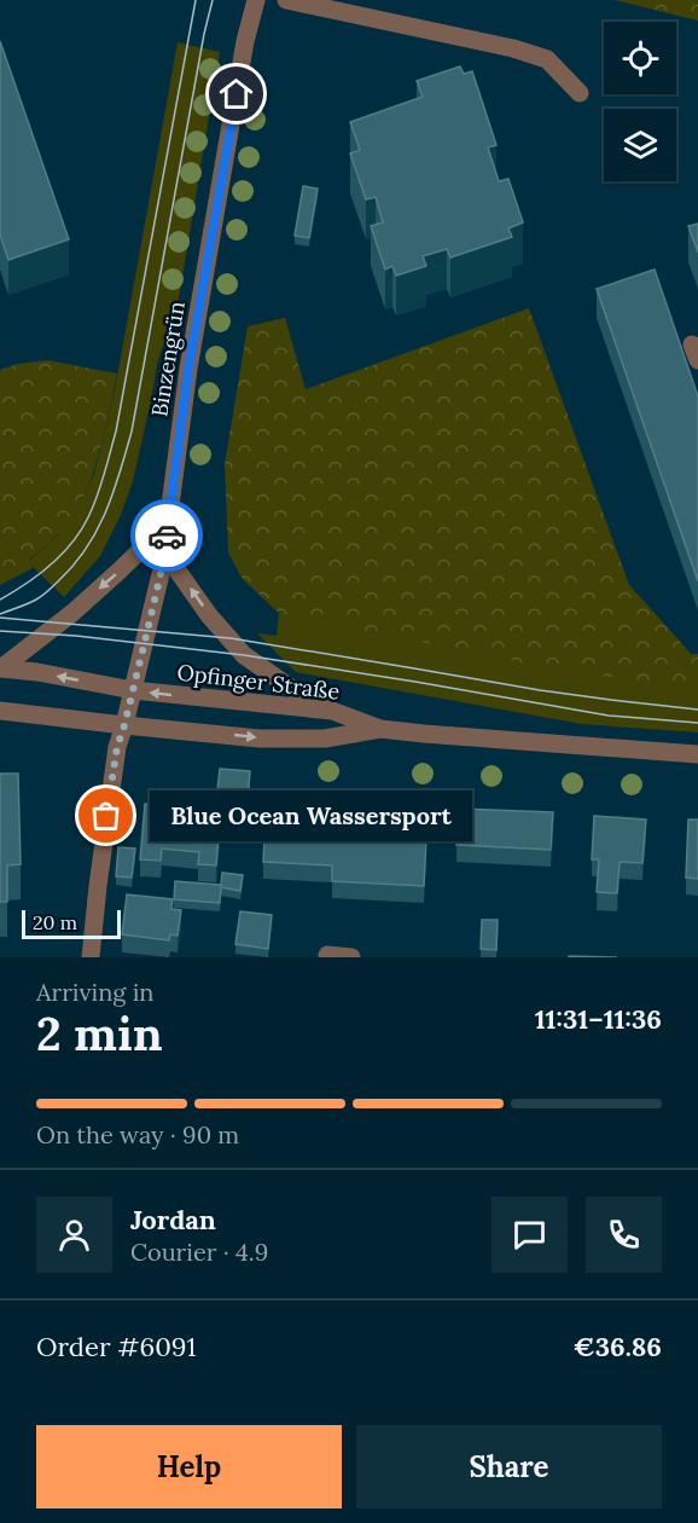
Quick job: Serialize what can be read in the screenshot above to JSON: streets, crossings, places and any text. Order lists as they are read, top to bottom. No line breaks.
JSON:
{"streets":{"street":["Binzengrün","Opfinger Straße"]},"crossings":[["Binzengrün","Opfinger Straße"]],"places":["Blue Ocean Wassersport"],"scale_bar":"20 m","page":{"bubble":"Blue Ocean Wassersport","scale":"20 m","heading":["2 min","Arriving in","11:31–11:36"],"panel":["Jordan","Courier · 4.9","Order #6091","€36.86"],"bar":"On the way · 90 m","buttons":["Help","Share"]}}
